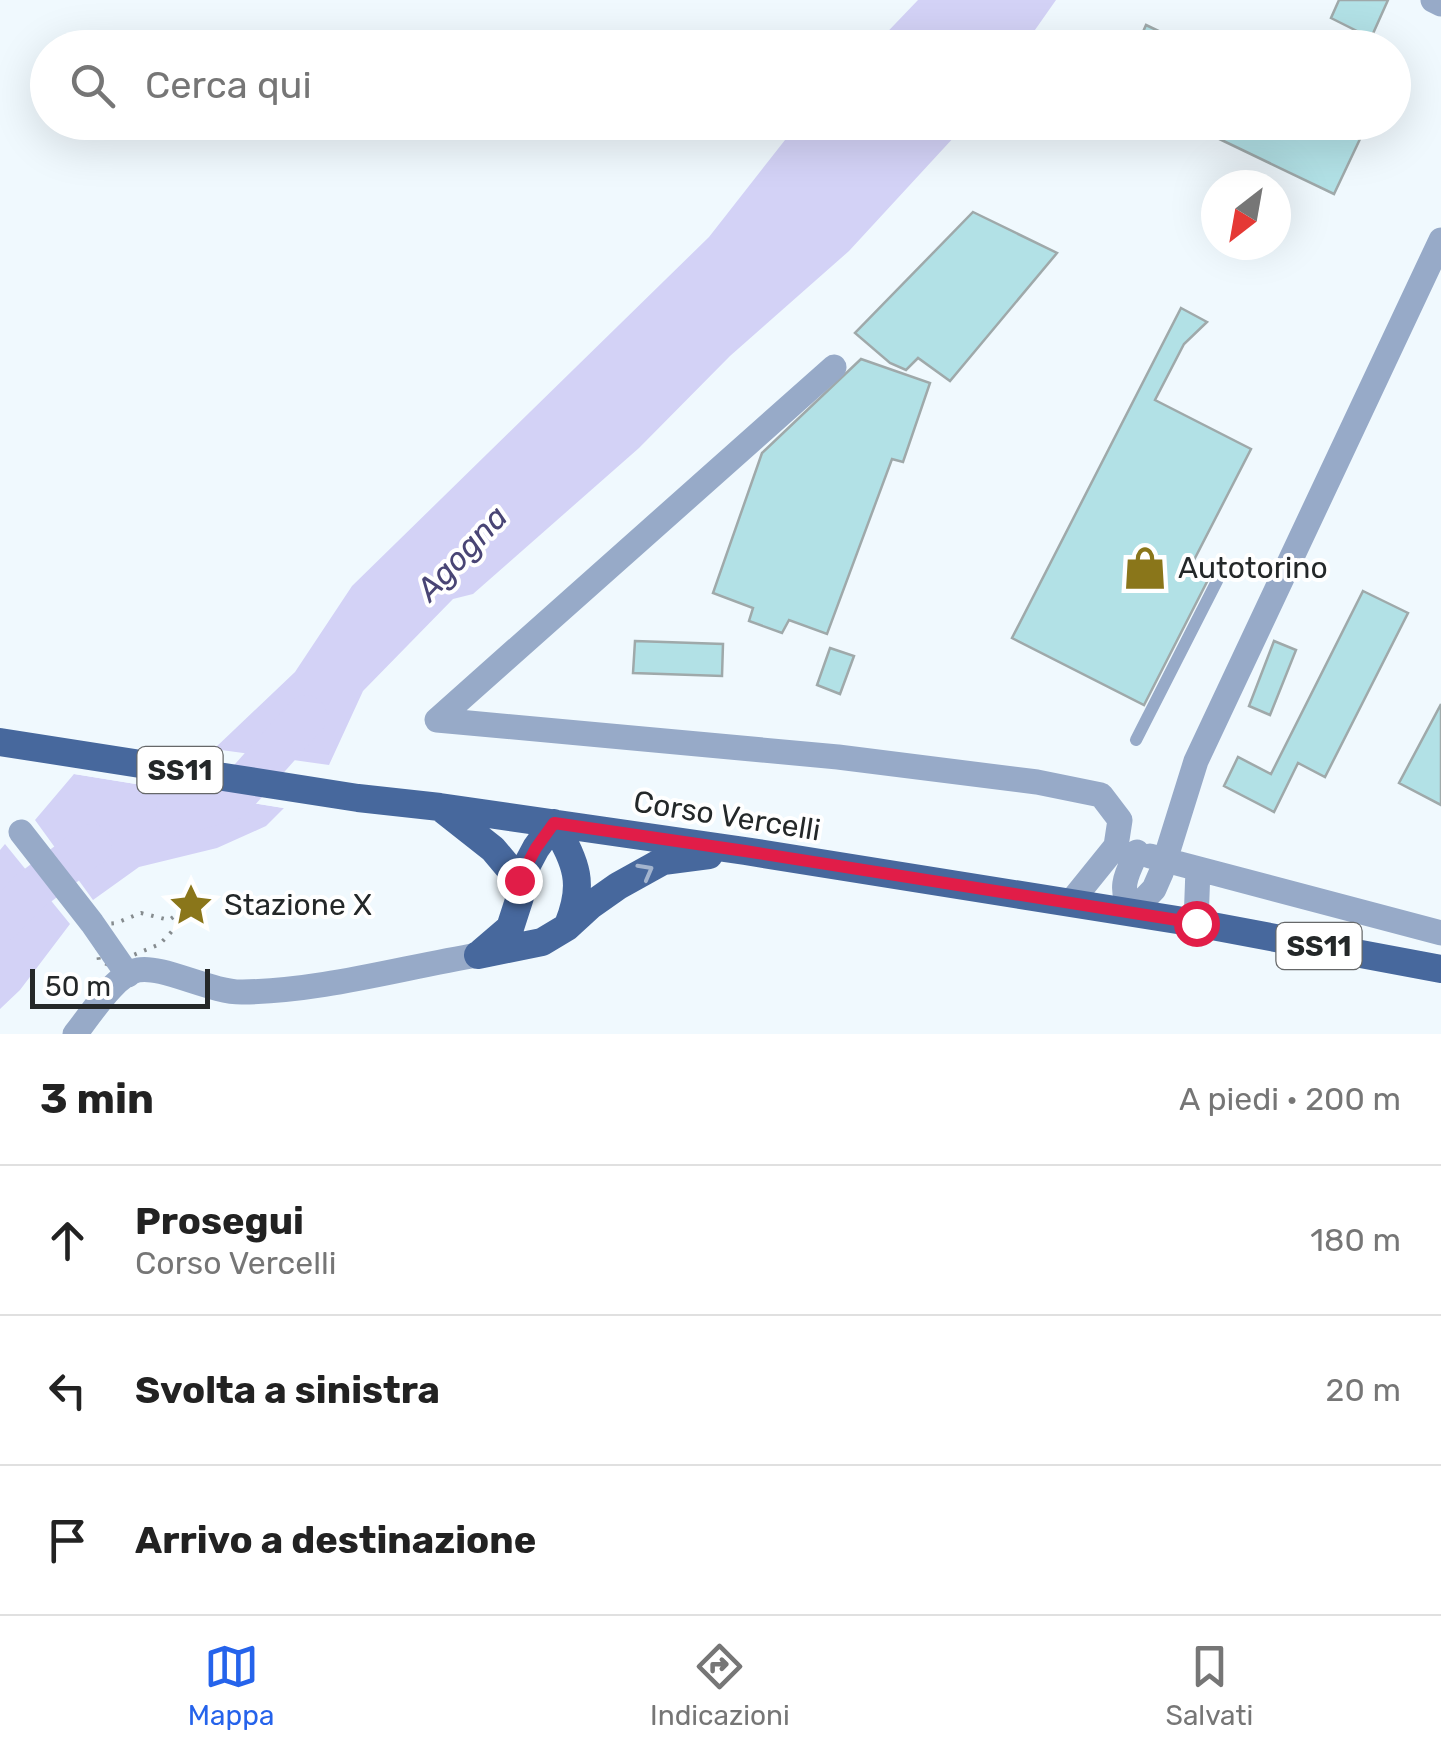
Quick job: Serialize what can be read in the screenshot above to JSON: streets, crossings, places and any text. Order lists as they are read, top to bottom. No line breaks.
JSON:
{"streets":{"main road":["SS11","Corso Vercelli"]},"water":["Agogna"],"places":{"shop":["Autotorino"],"place":["Stazione X"]},"scale_bar":"50 m","north":"bottom left","page":{"search":"Cerca qui","scale":"50 m","heading":["3 min","A piedi · 200 m"],"list":[["Prosegui","Corso Vercelli","180 m"],["Svolta a sinistra","20 m"],"Arrivo a destinazione"],"nav":["Mappa","Indicazioni","Salvati"]}}
